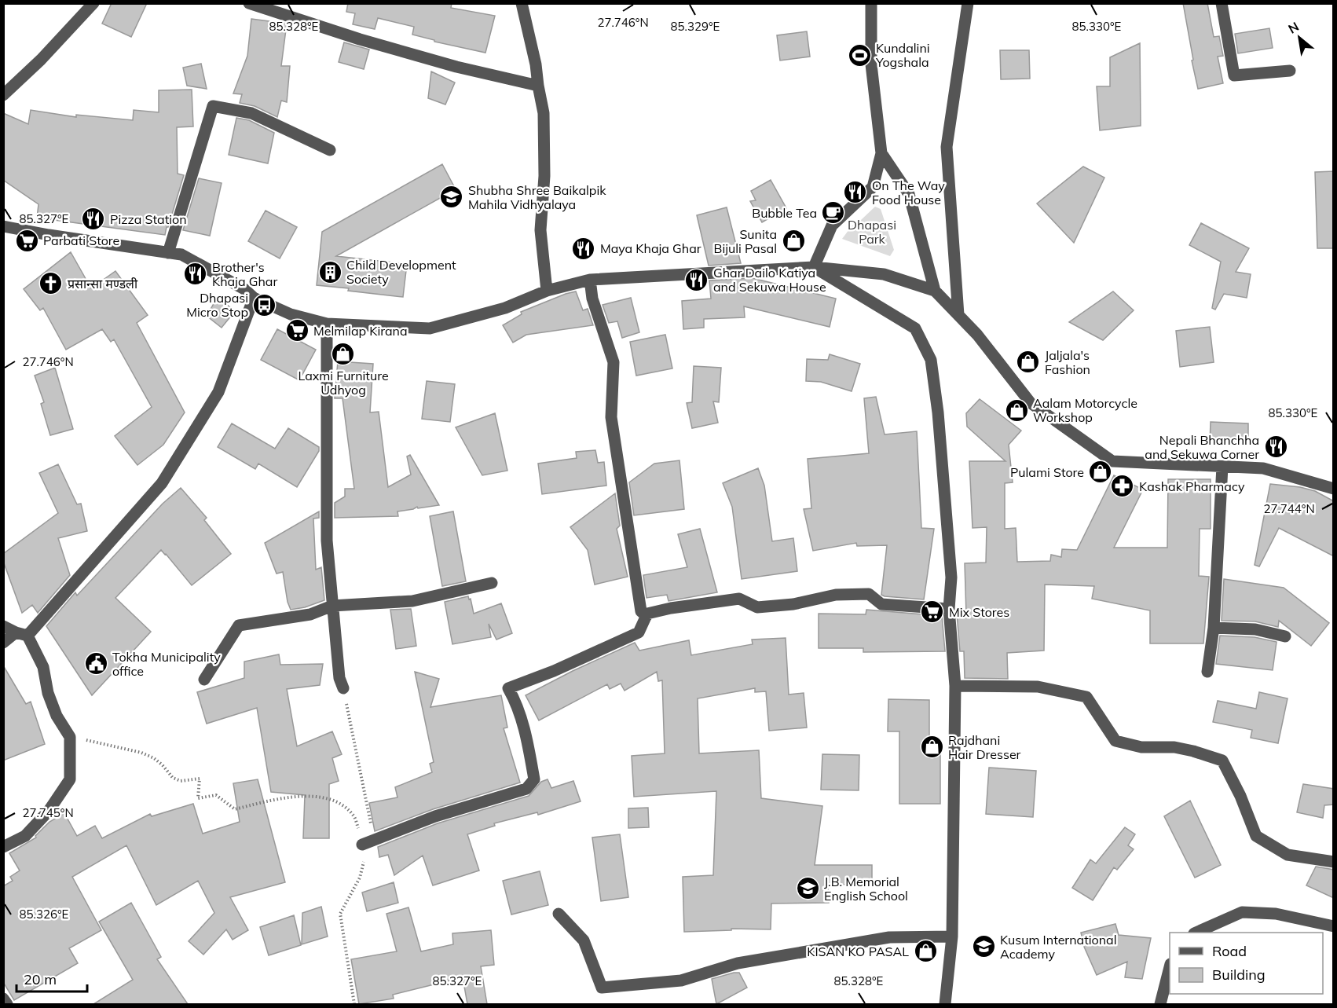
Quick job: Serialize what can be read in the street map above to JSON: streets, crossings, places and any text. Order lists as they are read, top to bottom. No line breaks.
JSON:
{"parks":["Dhapasi Park"],"places":{"sports":["Kundalini Yogshala"],"restaurant":["On The Way Food House","Pizza Station","Maya Khaja Ghar","Brother's Khaja Ghar","Ghar Dailo Katiya and Sekuwa House","Nepali Bhanchha and Sekuwa Corner"],"school or university":["Shubha Shree Baikalpik Mahila Vidhyalaya","J.B. Memorial English School","Kusum International Academy"],"cafe":["Bubble Tea"],"supermarket":["Parbati Store","Melmilap Kirana","Mix Stores"],"shop":["Sunita Bijuli Pasal","Laxmi Furniture Udhyog","Jaljala's Fashion","Aalam Motorcycle Workshop","Pulami Store","Rajdhani Hair Dresser","KISAN KO PASAL"],"building":["Child Development Society"],"church":["प्रसान्सा मण्डली"],"bus stop":["Dhapasi Micro Stop"],"pharmacy":["Kashak Pharmacy"],"public building":["Tokha Municipality office"]},"legend":["Road","Building"],"scale_bar":"20 m","north":"top left","coordinates":["27.746°N","85.328°E","85.329°E","85.330°E","85.327°E","27.744°N","27.745°N","85.326°E"]}
